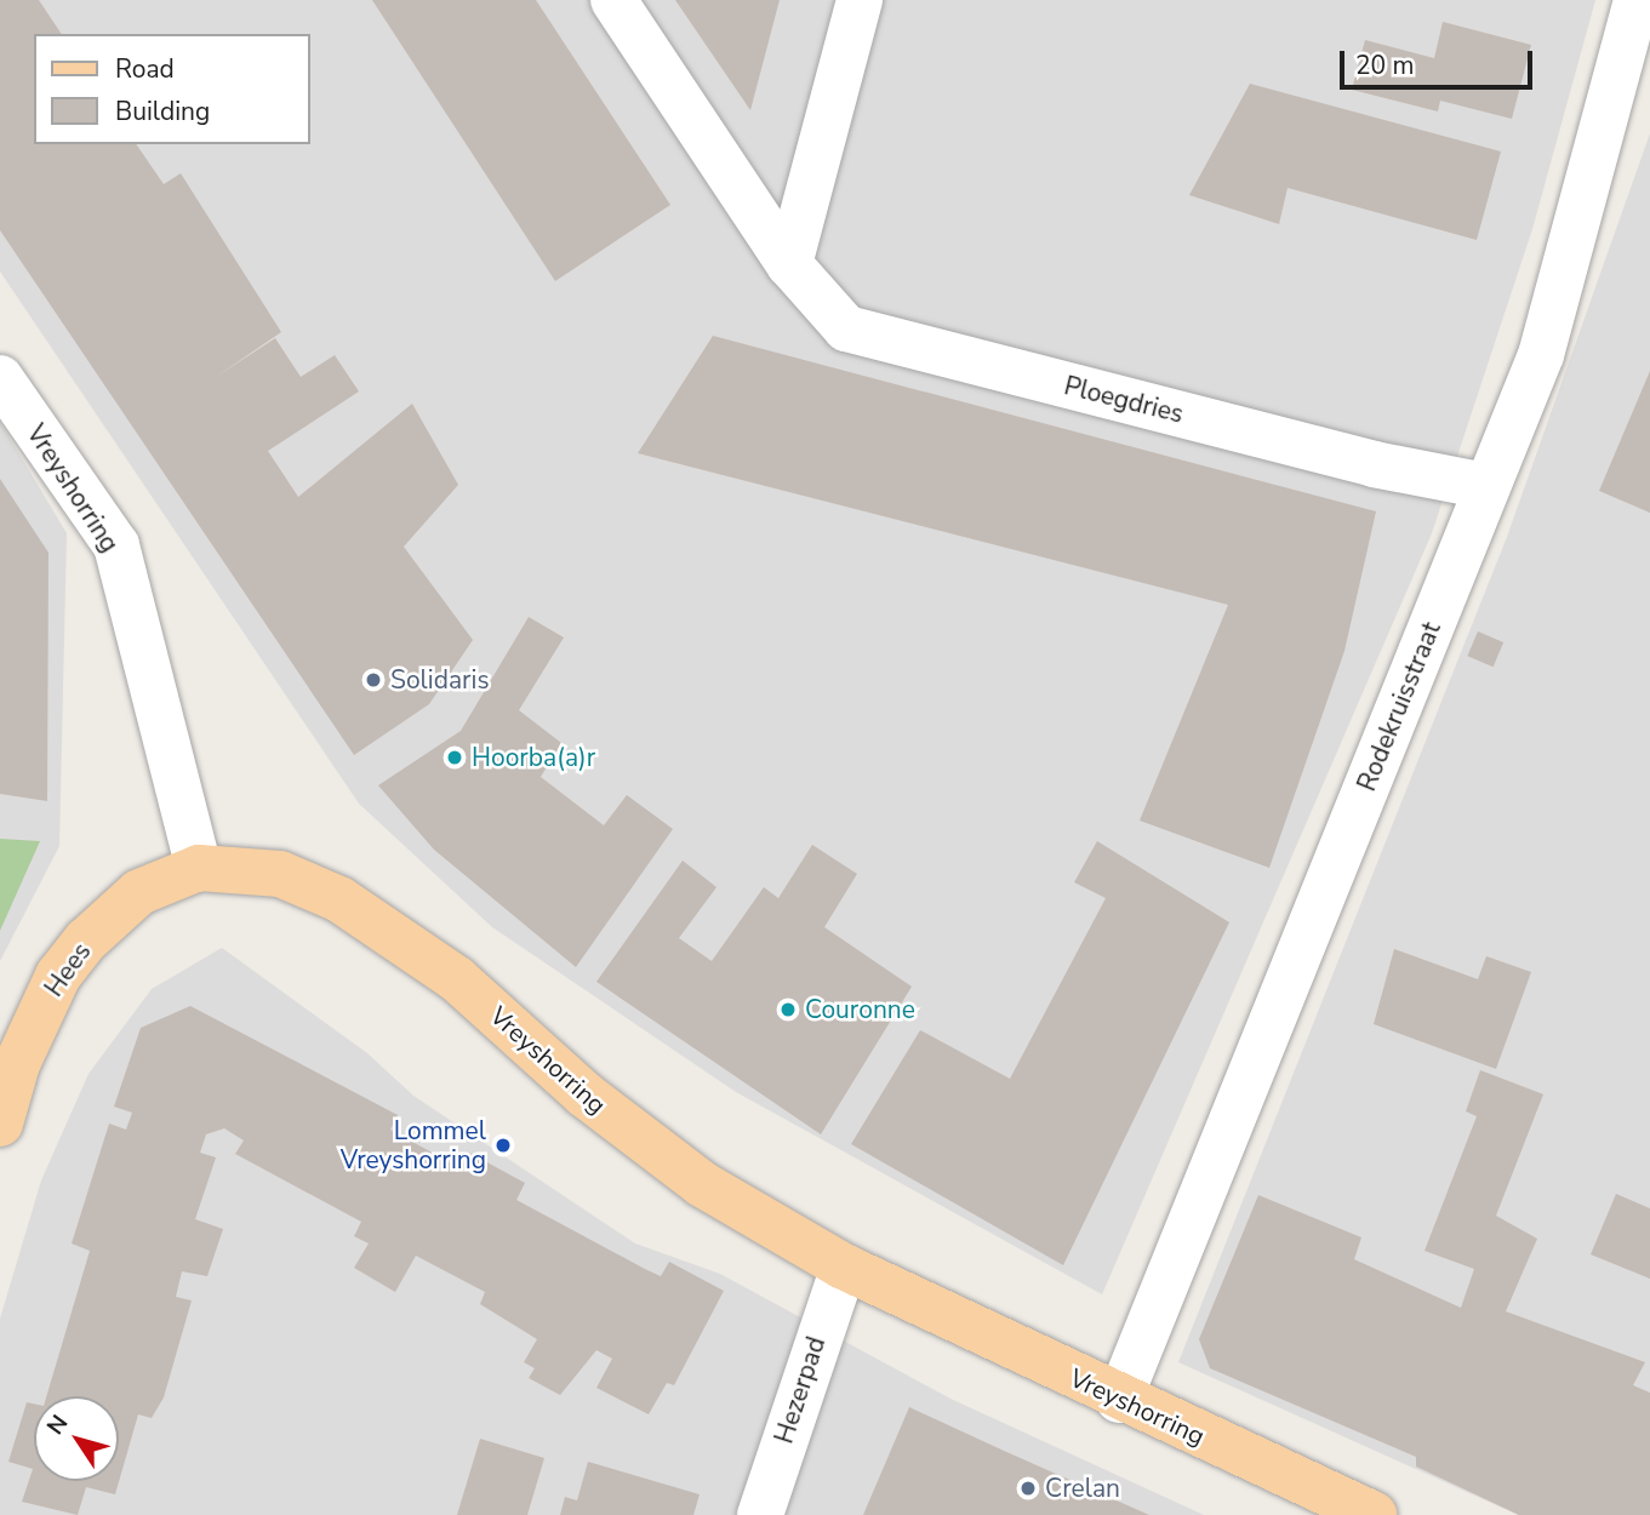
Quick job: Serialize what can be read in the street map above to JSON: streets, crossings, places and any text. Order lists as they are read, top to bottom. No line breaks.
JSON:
{"streets":{"main road":["Vreyshorring","Hees"],"street":["Ploegdries","Rodekruisstraat","Hezerpad"]},"crossings":[["Ploegdries","Rodekruisstraat"],["Vreyshorring","Rodekruisstraat"],["Vreyshorring","Hees"],["Vreyshorring","Hezerpad"]],"places":["Solidaris","Hoorba(a)r","Couronne","Lommel Vreyshorring","Crelan"],"legend":["Road","Building"],"scale_bar":"20 m","north":"top left"}
